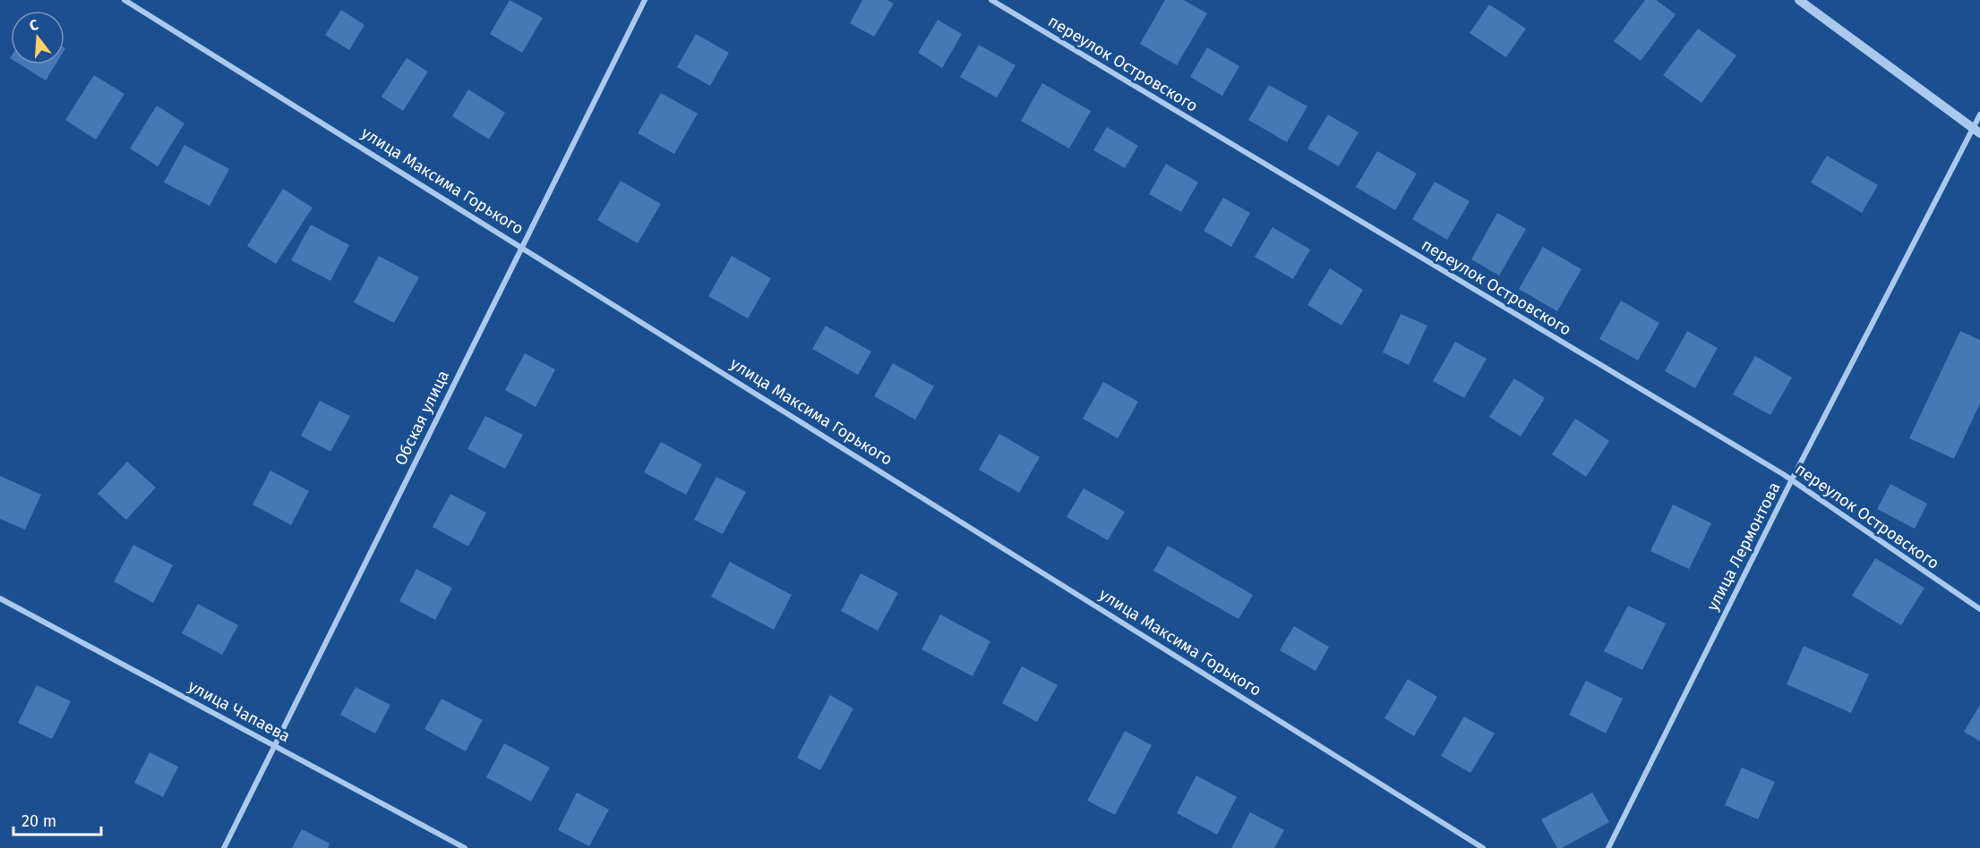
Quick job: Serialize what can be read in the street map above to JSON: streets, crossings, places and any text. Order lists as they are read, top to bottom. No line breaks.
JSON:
{"streets":{"street":["переулок Островского","улица Максима Горького","Обская улица","улица Лермонтова","улица Чапаева"]},"crossings":[["переулок Островского","улица Лермонтова"],["улица Максима Горького","Обская улица"],["Обская улица","улица Чапаева"]],"scale_bar":"20 m","north":"top"}
